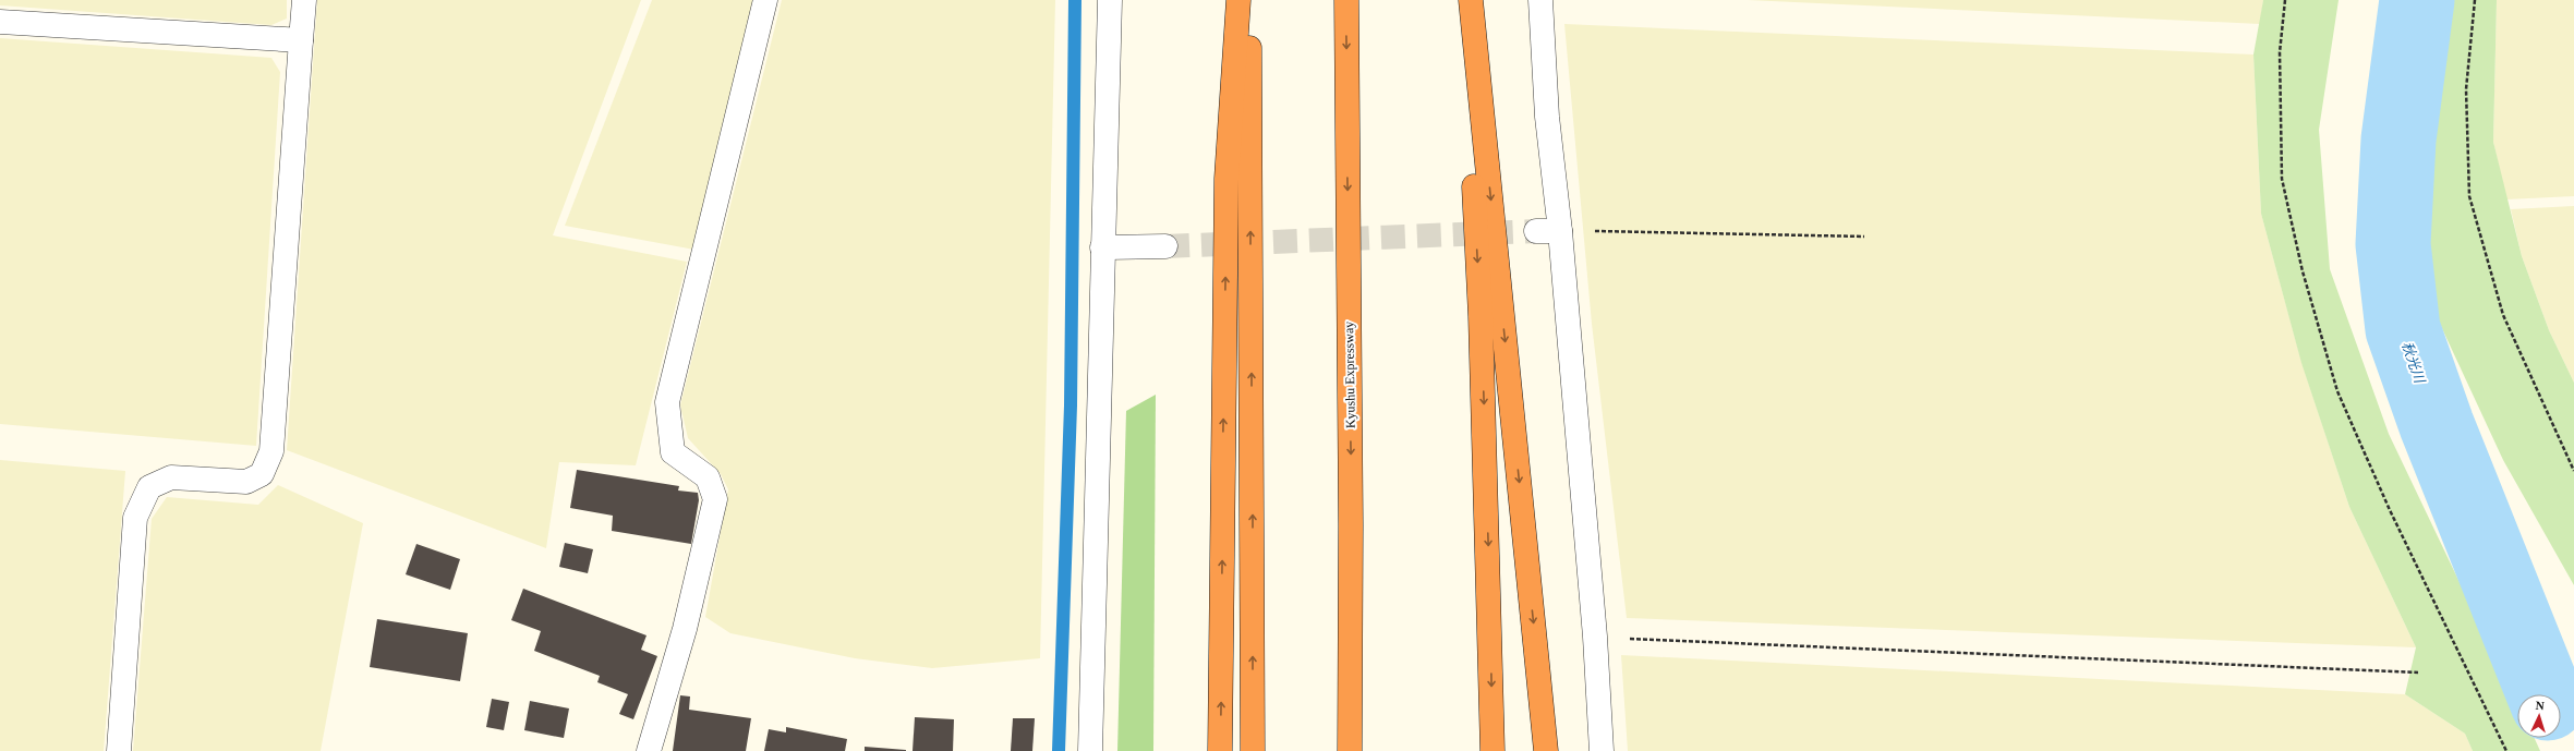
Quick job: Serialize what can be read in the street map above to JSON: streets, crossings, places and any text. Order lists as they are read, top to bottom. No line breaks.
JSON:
{"streets":{"highway":["Kyushu Expressway"]},"water":["秋光川"],"north":"top"}
